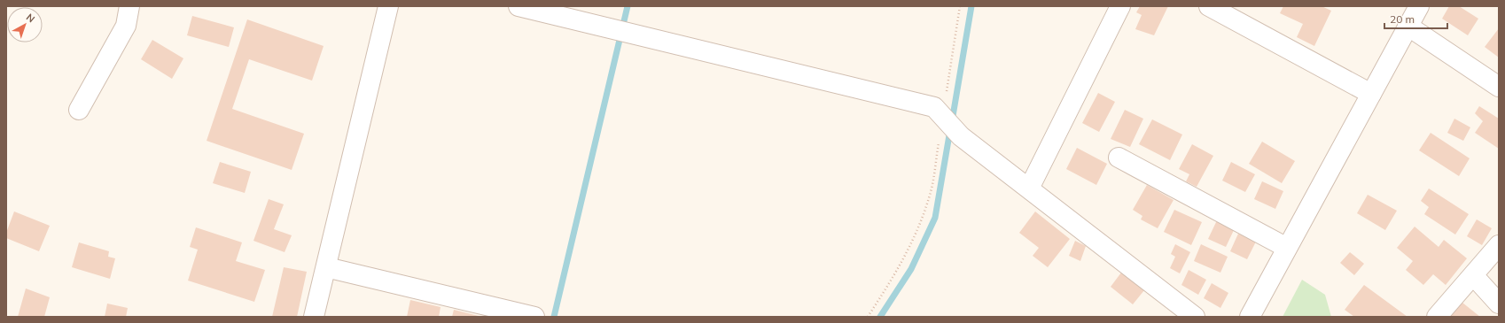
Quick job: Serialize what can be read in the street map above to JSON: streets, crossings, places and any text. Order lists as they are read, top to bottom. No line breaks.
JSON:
{"scale_bar":"20 m","north":"top right"}
